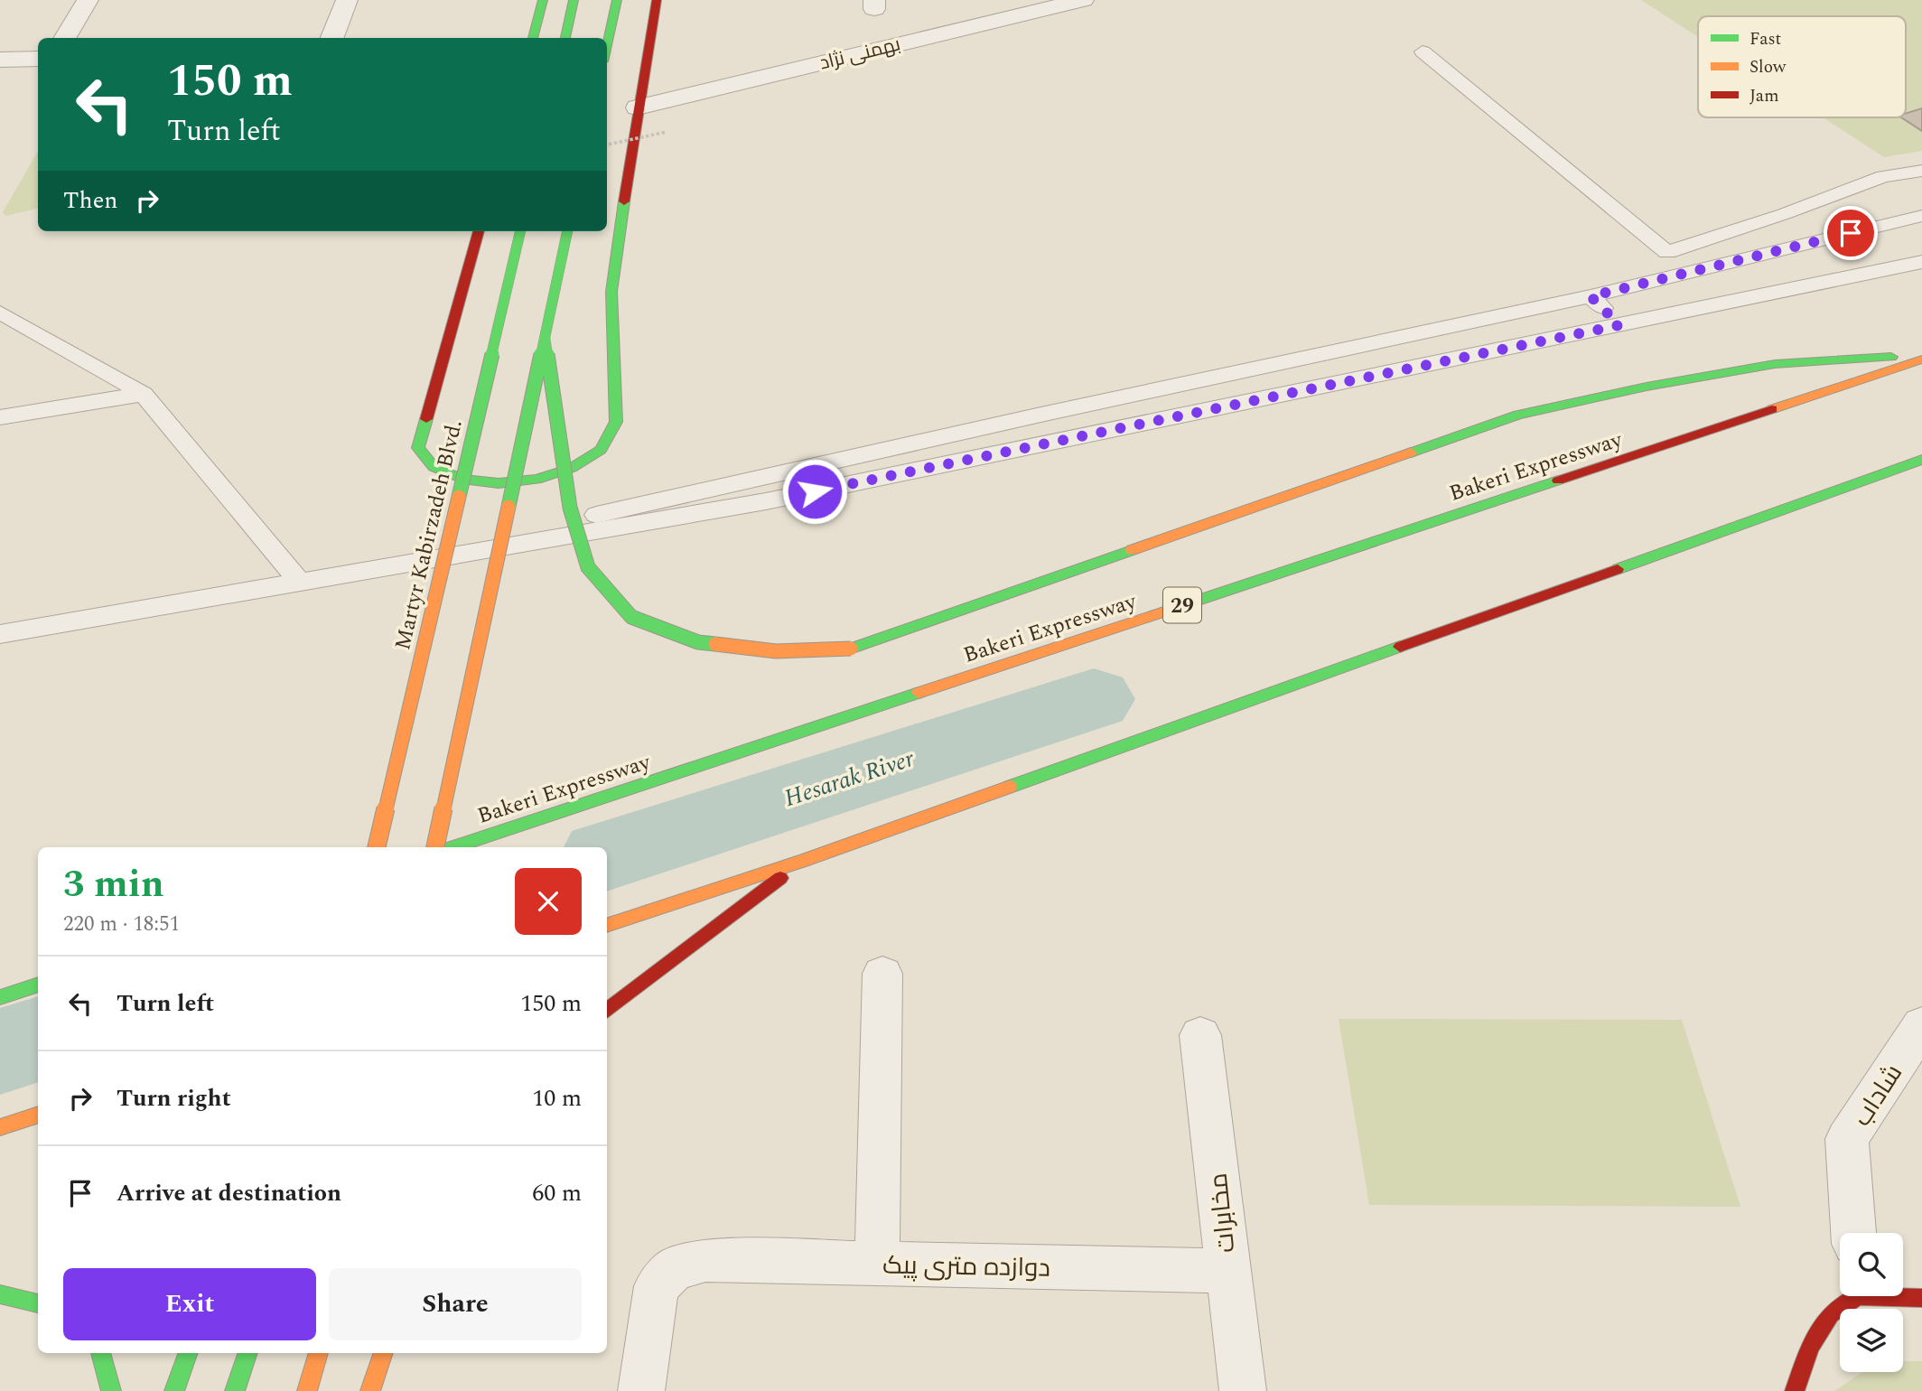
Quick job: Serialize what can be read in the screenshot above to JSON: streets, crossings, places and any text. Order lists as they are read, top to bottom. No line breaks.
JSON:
{"streets":{"main road":["Bakeri Expressway","Martyr Kabirzadeh Blvd.","29"],"street":["بهمنی نژاد","شاداب","مخابرات","دوازده متری پیک"]},"crossings":[["بهمنی نژاد","Martyr Kabirzadeh Blvd."],["مخابرات","دوازده متری پیک"]],"water":["Hesarak River"],"legend":["Fast","Slow","Jam"],"page":{"turn":["150 m","Turn left"],"then":"Then","heading":["3 min","220 m · 18:51"],"list":[{"name":"Turn left","value":"150 m"},{"name":"Turn right","value":"10 m"},{"name":"Arrive at destination","value":"60 m"}],"buttons":["Exit","Share"]}}
